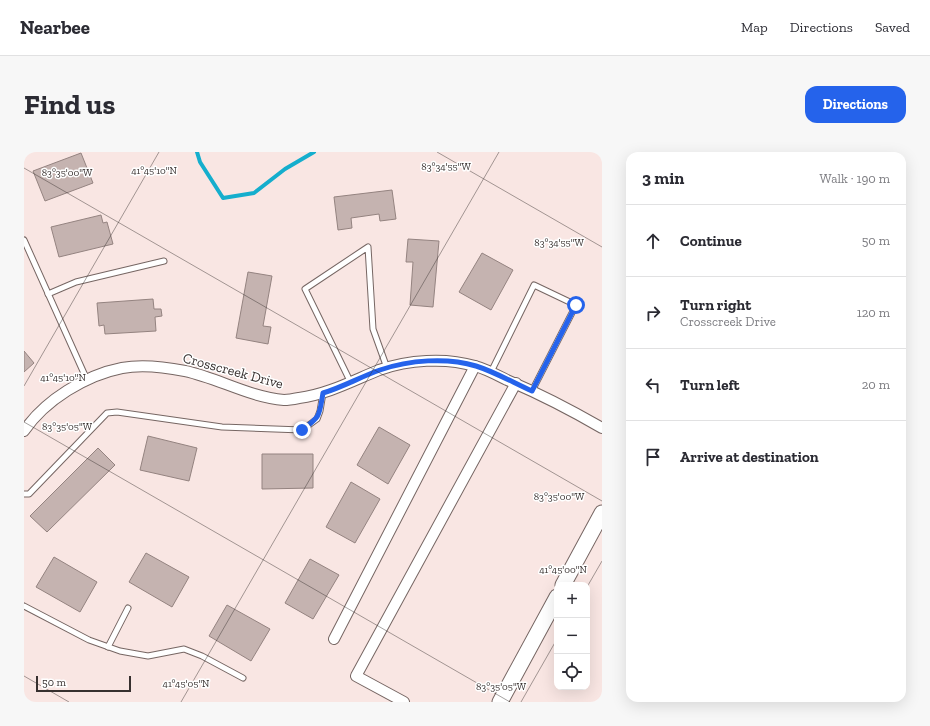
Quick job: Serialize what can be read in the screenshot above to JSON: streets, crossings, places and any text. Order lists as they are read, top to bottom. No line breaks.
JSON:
{"streets":{"street":["Crosscreek Drive"]},"scale_bar":"50 m","page":{"header":"Nearbee","nav":["Map","Directions","Saved"],"buttons":"Directions","title":"Find us","heading":["3 min","Walk · 190 m"],"list":[["Continue","50 m"],["Turn right","Crosscreek Drive","120 m"],["Turn left","20 m"],"Arrive at destination"],"map_buttons":["+","−"],"scale":"50 m"},"coordinates":["83°34'55\"W","41°45'10\"N","83°35'00\"W","83°35'05\"W","41°45'00\"N","41°45'05\"N"]}
